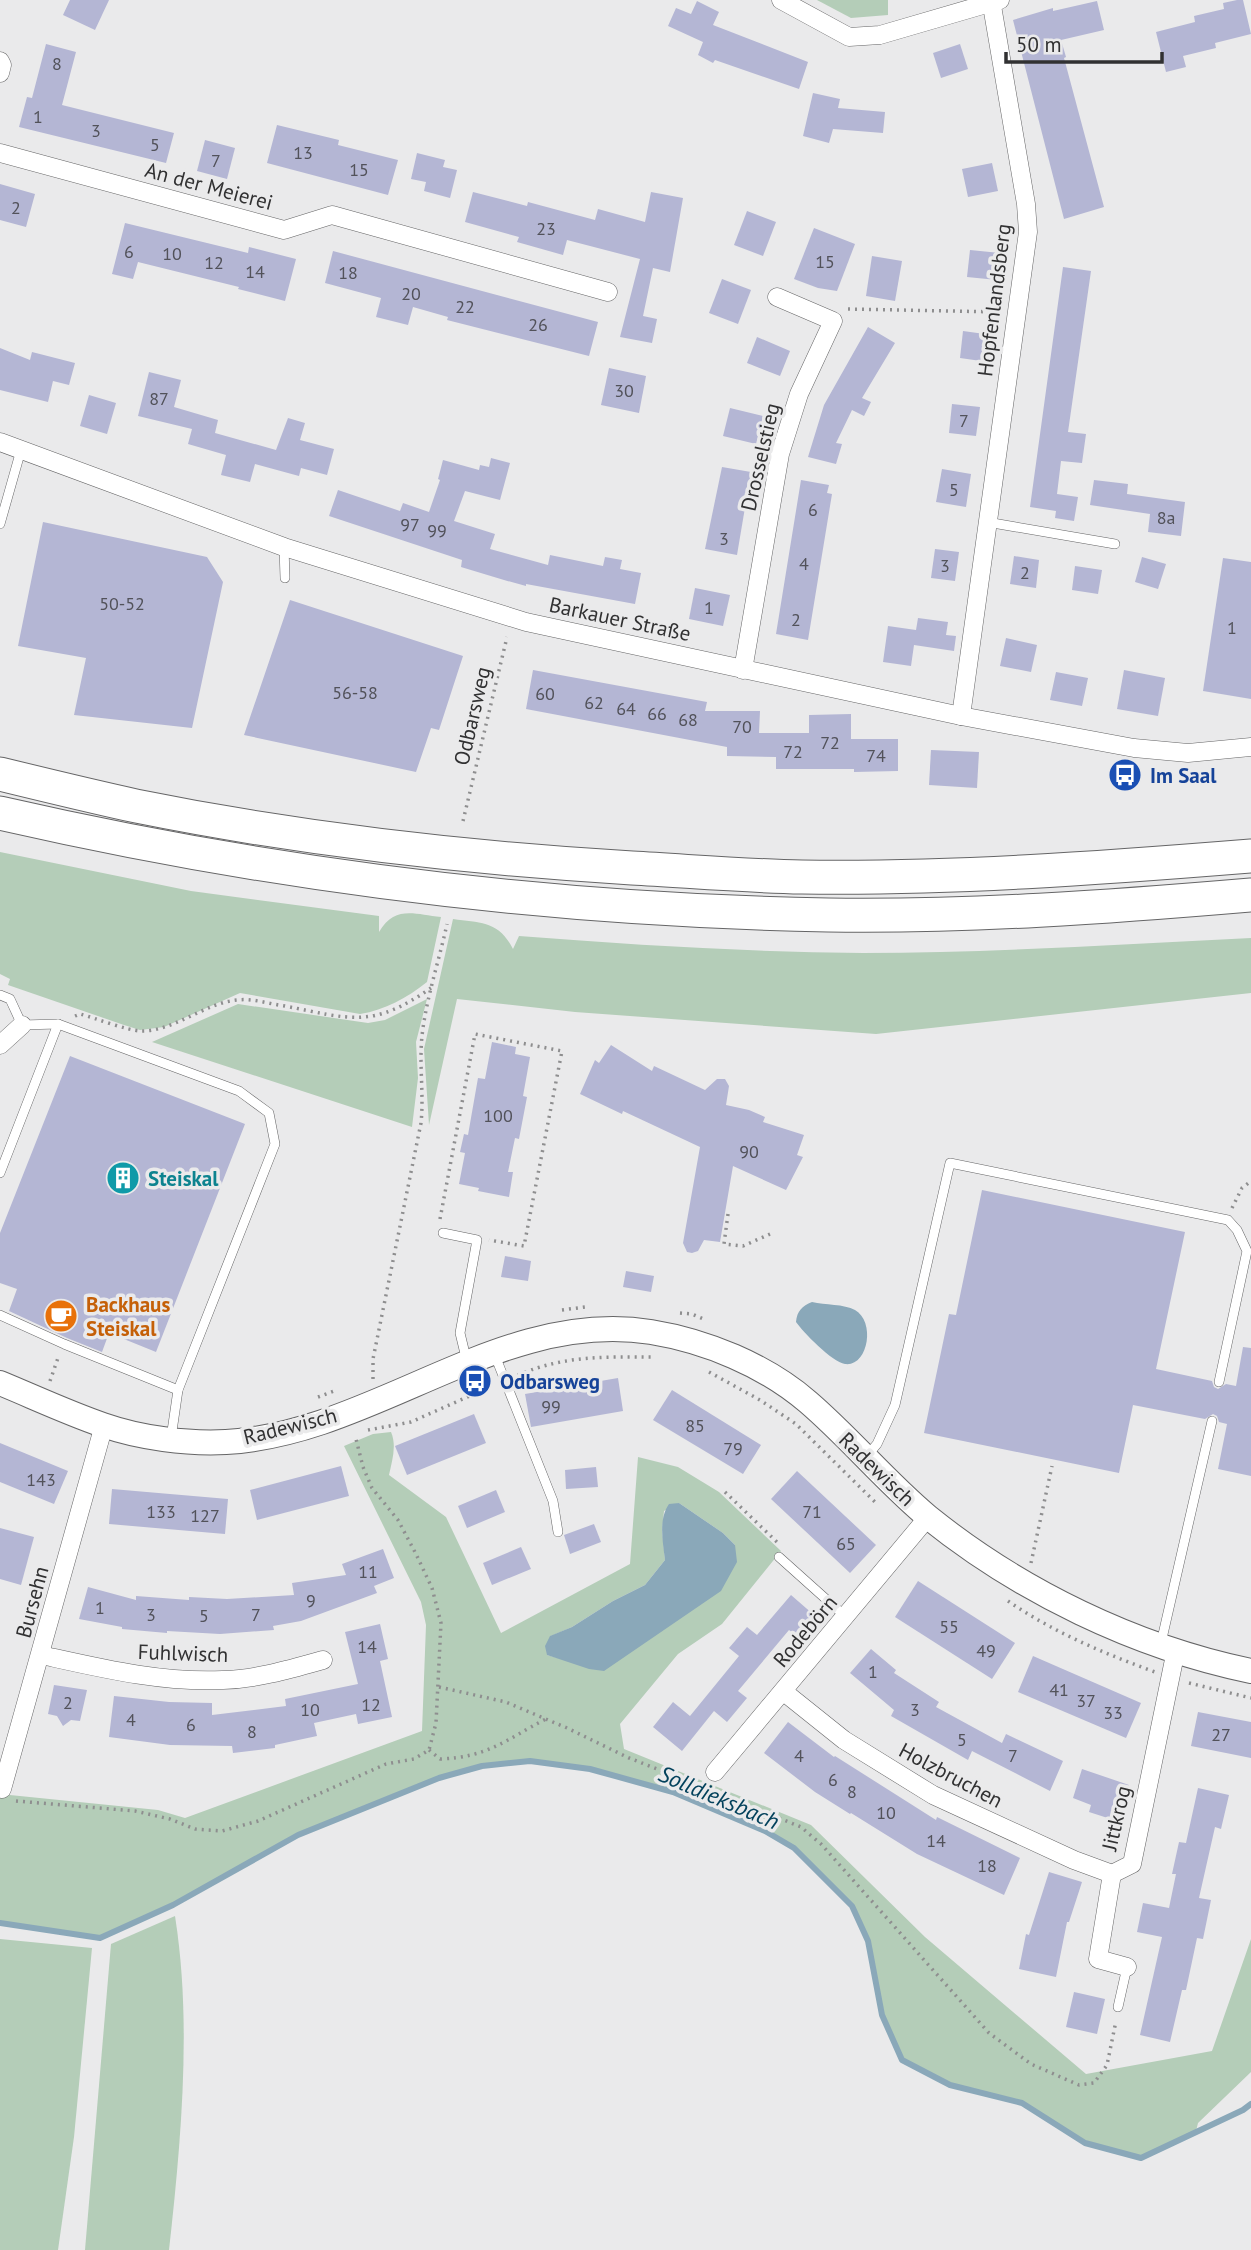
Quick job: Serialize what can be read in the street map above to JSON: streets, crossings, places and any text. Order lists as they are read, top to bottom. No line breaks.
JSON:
{"streets":{"street":["An der Meierei","Hopfenlandsberg","Drosselstieg","Barkauer Straße","Radewisch","Bursehn","Rodebörn","Fuhlwisch","Holzbruchen","Jittkrog"],"path":["Odbarsweg"]},"crossings":[["Hopfenlandsberg","Barkauer Straße"],["Drosselstieg","Barkauer Straße"],["Barkauer Straße","Odbarsweg"],["Radewisch","Bursehn"],["Radewisch","Rodebörn"],["Radewisch","Jittkrog"],["Bursehn","Fuhlwisch"],["Rodebörn","Holzbruchen"],["Holzbruchen","Jittkrog"]],"water":["Solldieksbach"],"places":{"bus stop":["Im Saal","Odbarsweg"],"building":["Steiskal"],"cafe":["Backhaus Steiskal"]},"house_numbers":["8","1","3","5","13","7","15","2","23","6","10","15","12","14","18","20","22","26","30","87","7","5","6","8a","97","99","3","4","3","2","50-52","1","2","1","56-58","60","62","64","66","68","70","72","72","74","100","90","99","85","79","143","133","71","127","65","11","9","1","3","7","5","55","14","49","1","41","37","2","12","10","3","33","4","6","8","27","5","4","7","6","8","10","14","18"],"scale_bar":"50 m"}
